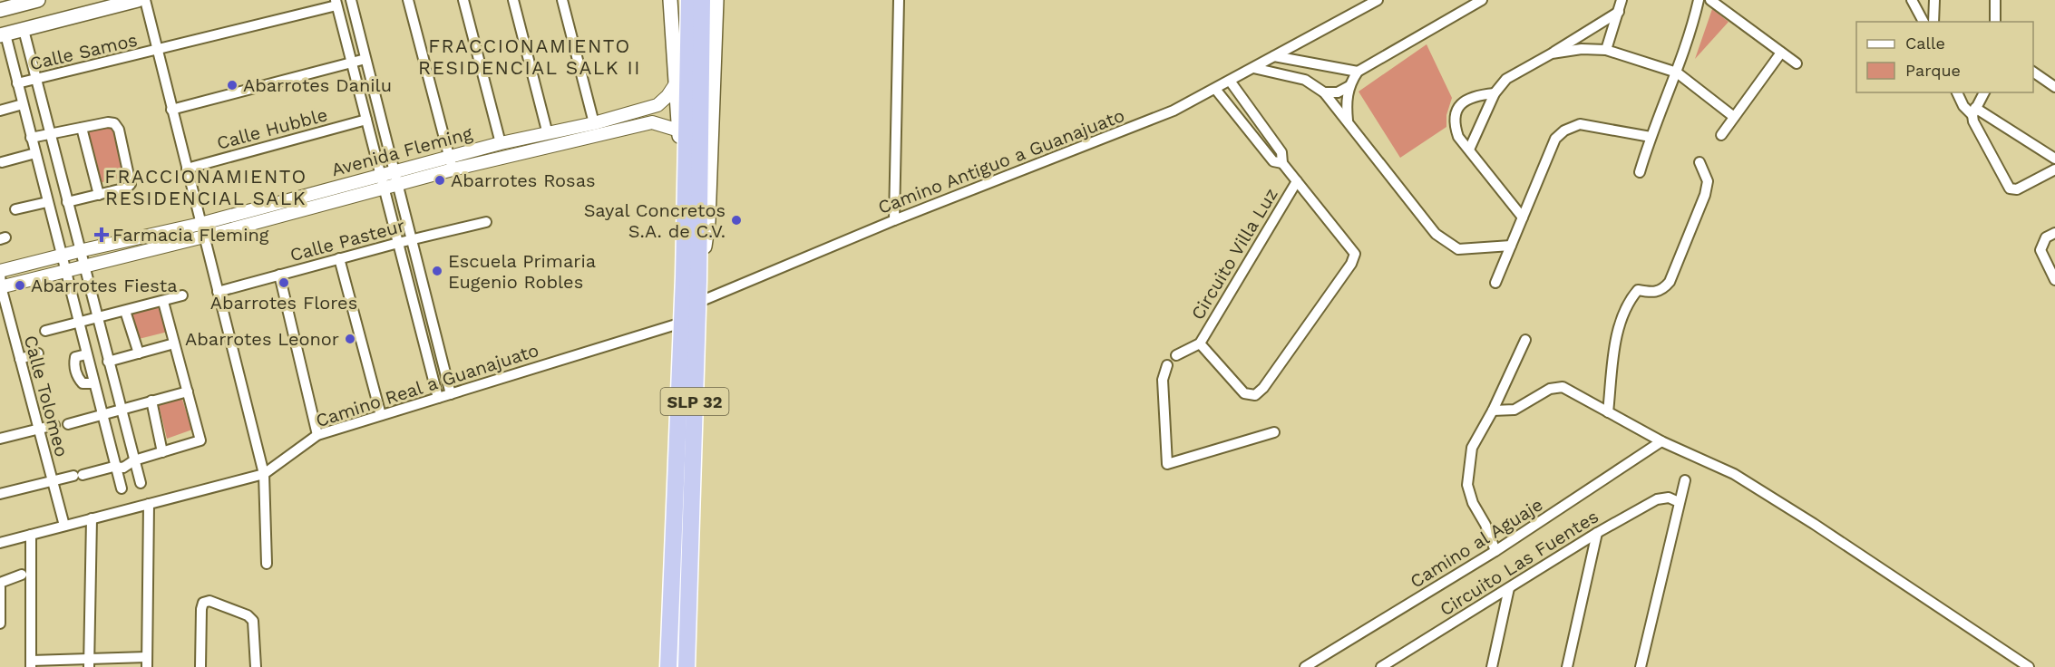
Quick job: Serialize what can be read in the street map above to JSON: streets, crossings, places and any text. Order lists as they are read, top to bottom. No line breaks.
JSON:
{"streets":{"highway":["SLP 32"],"street":["Calle Samos","Calle Hubble","Avenida Fleming","Camino Antiguo a Guanajuato","Calle Pasteur","Circuito Villa Luz","Camino Real a Guanajuato","Calle Tolomeo","Camino al Aguaje","Circuito Las Fuentes"]},"crossings":[["Avenida Fleming","Calle Tolomeo"],["Avenida Fleming","SLP 32"],["Camino Antiguo a Guanajuato","Circuito Villa Luz"],["Camino Antiguo a Guanajuato","SLP 32"],["Camino Real a Guanajuato","Calle Tolomeo"],["Camino Real a Guanajuato","SLP 32"]],"districts":["FRACCIONAMIENTO RESIDENCIAL SALK II","FRACCIONAMIENTO RESIDENCIAL SALK"],"places":{"other":["Abarrotes Danilu","Abarrotes Rosas","Sayal Concretos S.A. de C.V.","Escuela Primaria Eugenio Robles","Abarrotes Flores","Abarrotes Fiesta","Abarrotes Leonor"],"health":["Farmacia Fleming"]},"legend":["Calle","Parque"]}
